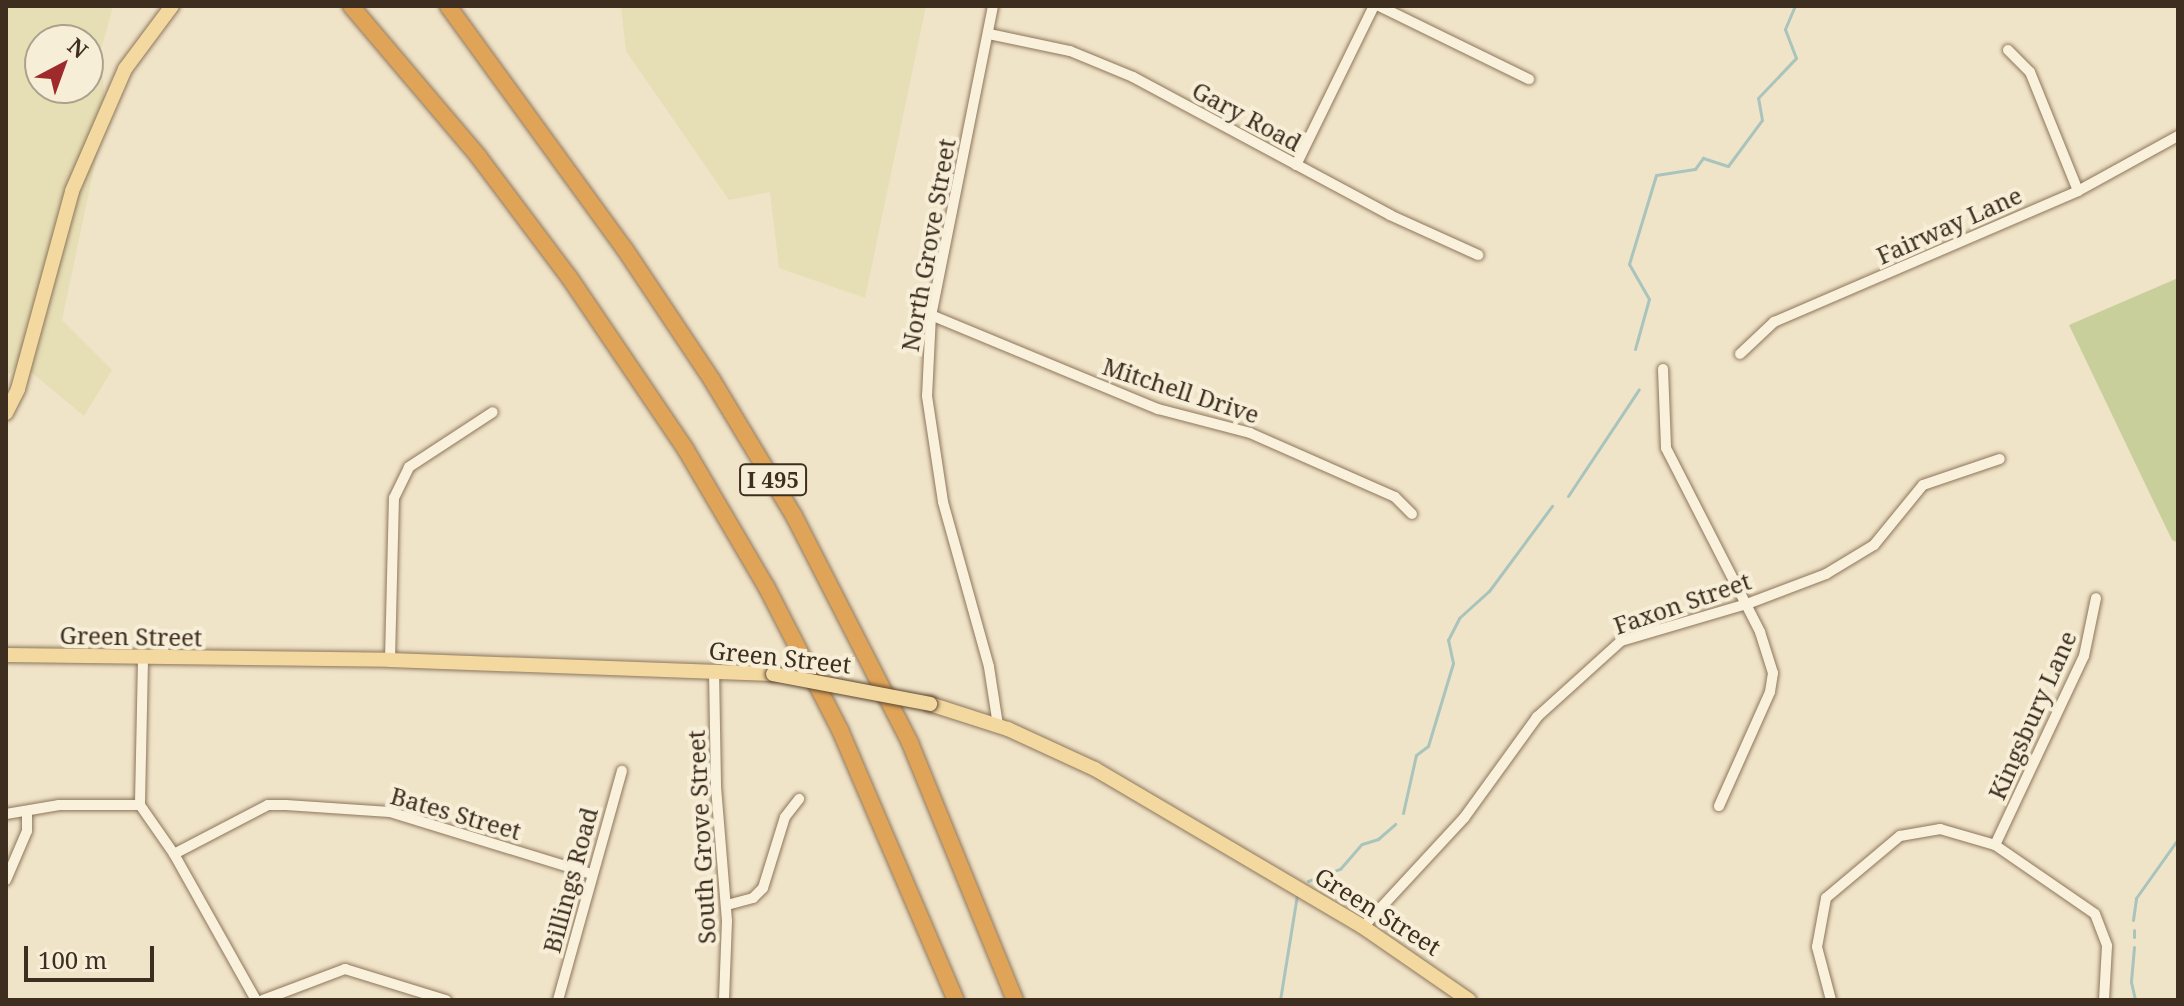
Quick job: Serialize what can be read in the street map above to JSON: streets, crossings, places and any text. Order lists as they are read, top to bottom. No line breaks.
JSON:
{"streets":{"highway":["I 495"],"main road":["Green Street"],"street":["Gary Road","Fairway Lane","North Grove Street","Mitchell Drive","Faxon Street","Kingsbury Lane","Bates Street","South Grove Street","Billings Road"]},"crossings":[["Gary Road","North Grove Street"],["North Grove Street","Mitchell Drive"],["North Grove Street","Green Street"],["Faxon Street","Green Street"],["Green Street","South Grove Street"],["Bates Street","Billings Road"]],"scale_bar":"100 m","north":"top right"}
